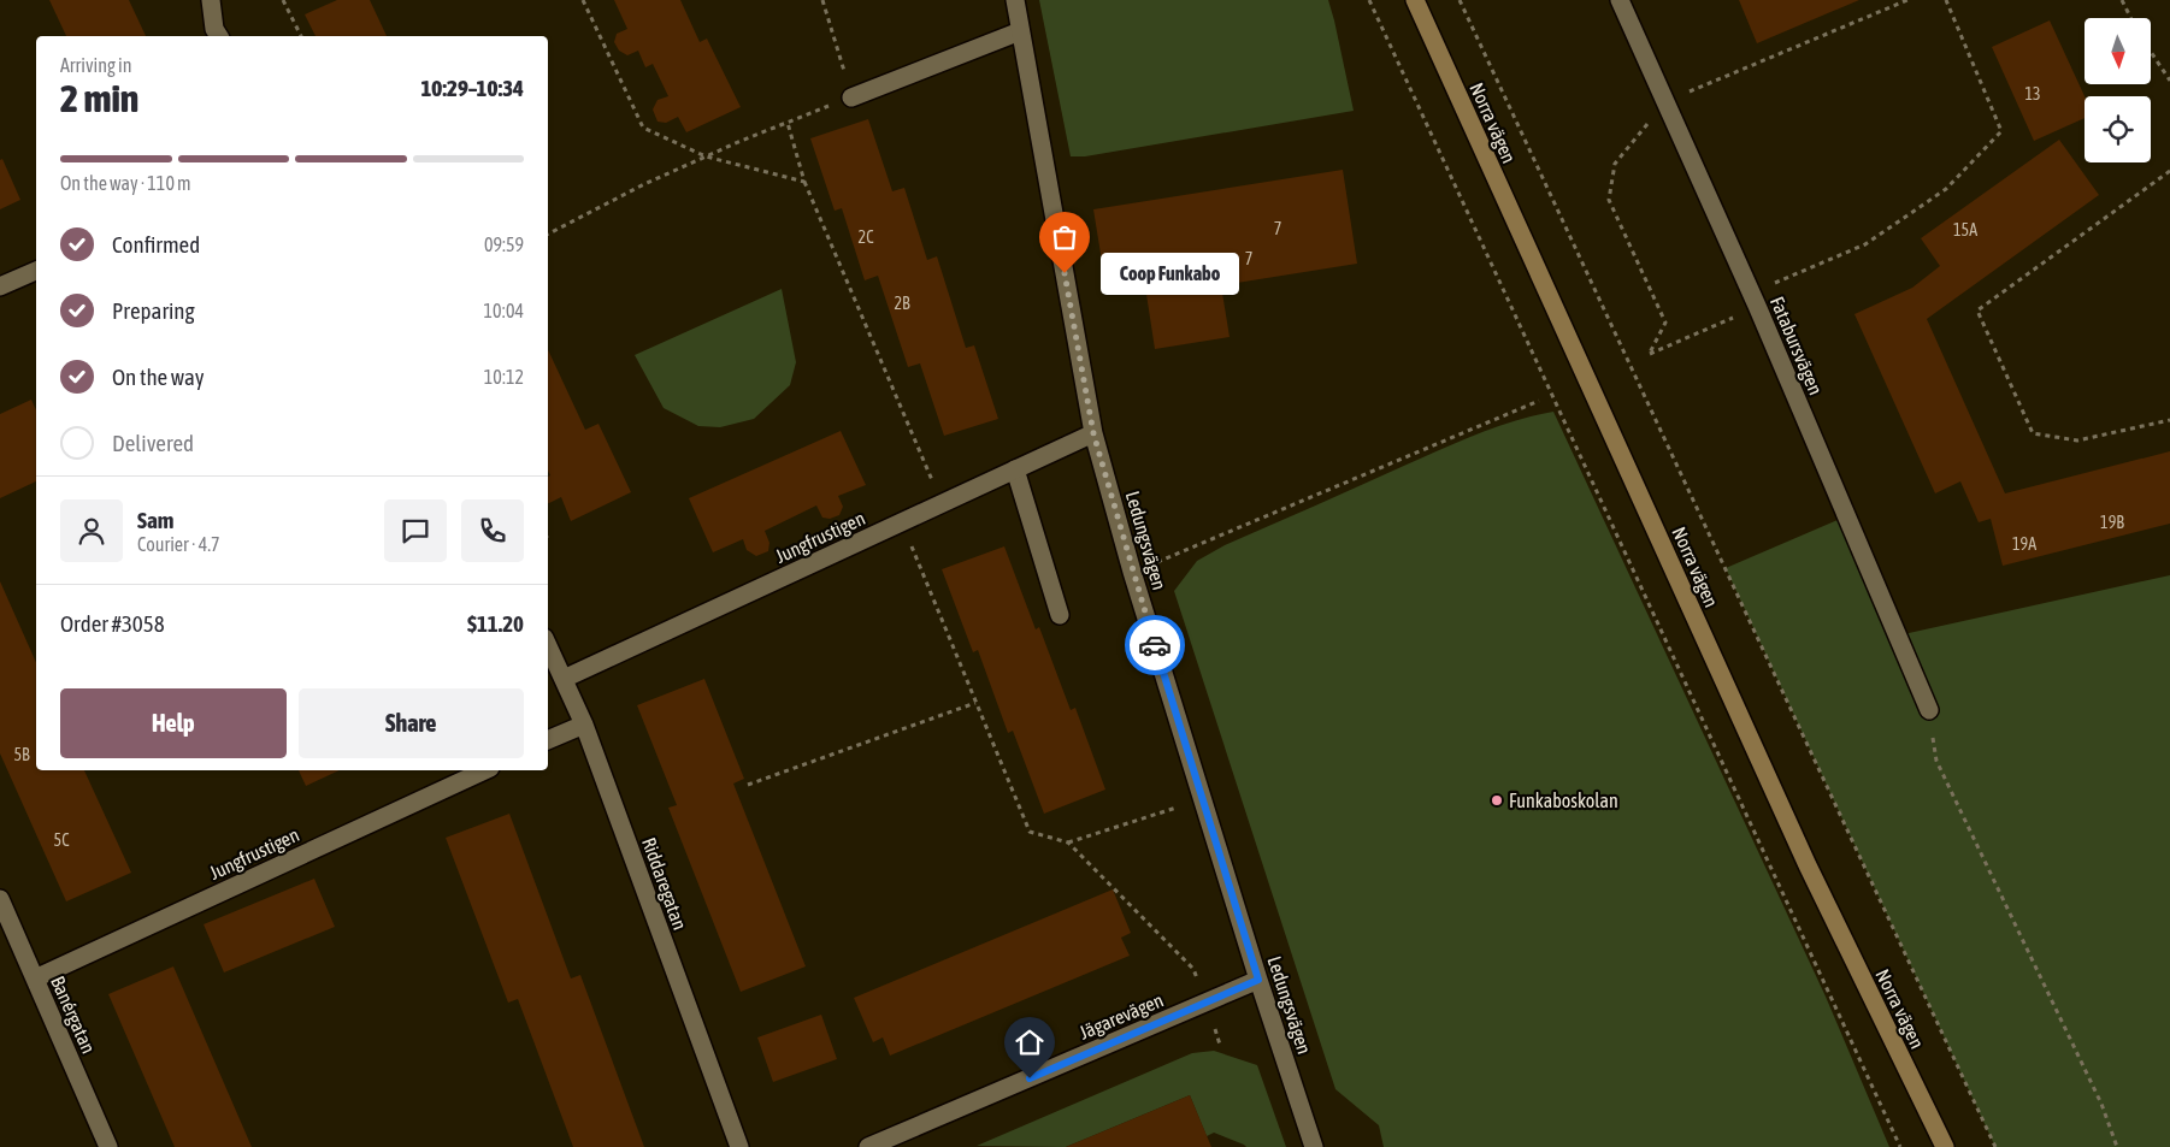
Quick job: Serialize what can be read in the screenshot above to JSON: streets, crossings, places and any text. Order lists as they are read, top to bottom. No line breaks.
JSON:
{"streets":{"main road":["Norra vägen"],"street":["Fatabursvägen","Jungfrustigen","Ledungsvägen","Riddaregatan","Banérgatan","Jägarevägen"]},"crossings":[["Jungfrustigen","Ledungsvägen"],["Jungfrustigen","Riddaregatan"],["Jungfrustigen","Banérgatan"],["Ledungsvägen","Jägarevägen"]],"places":["Coop Funkabo","Funkaboskolan"],"house_numbers":["13","7","15A","2C","7","2B","19B","19A","5B","5C"],"north":"bottom","page":{"heading":["2 min","Arriving in","10:29–10:34"],"panel":["Sam","Courier · 4.7","Order #3058","$11.20"],"bar":"On the way · 110 m","list":[["Confirmed","09:59"],["Preparing","10:04"],["On the way","10:12"],"Delivered"],"bubble":"Coop Funkabo","buttons":["Help","Share"]}}
